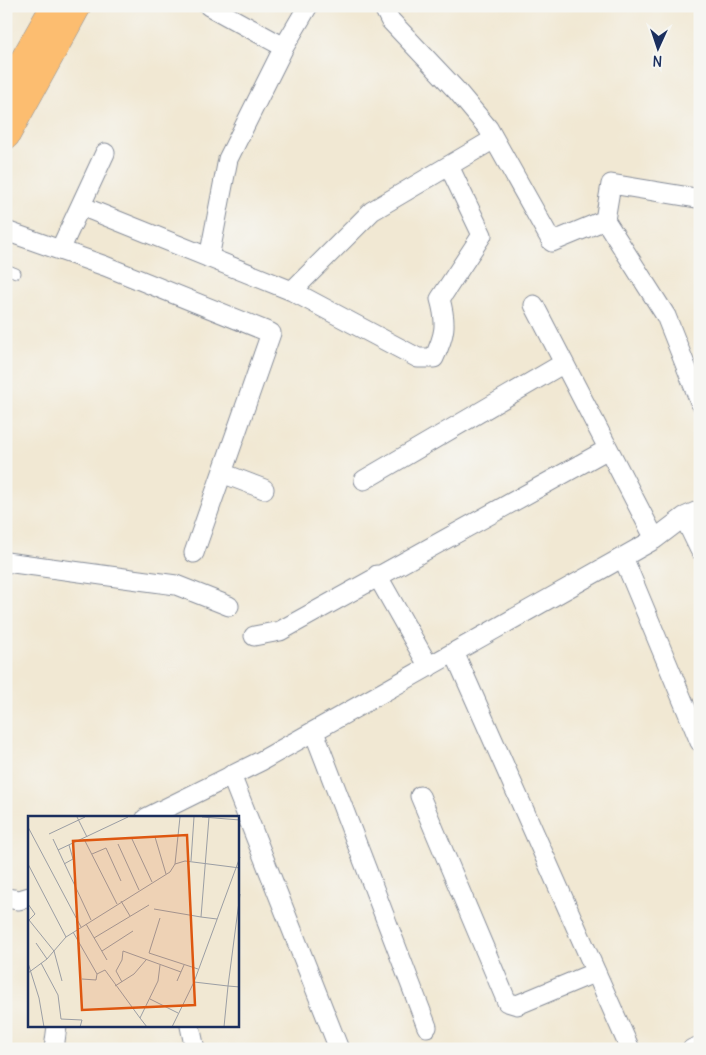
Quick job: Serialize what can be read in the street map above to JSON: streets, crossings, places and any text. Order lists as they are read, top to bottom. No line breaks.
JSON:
{"north":"bottom"}
